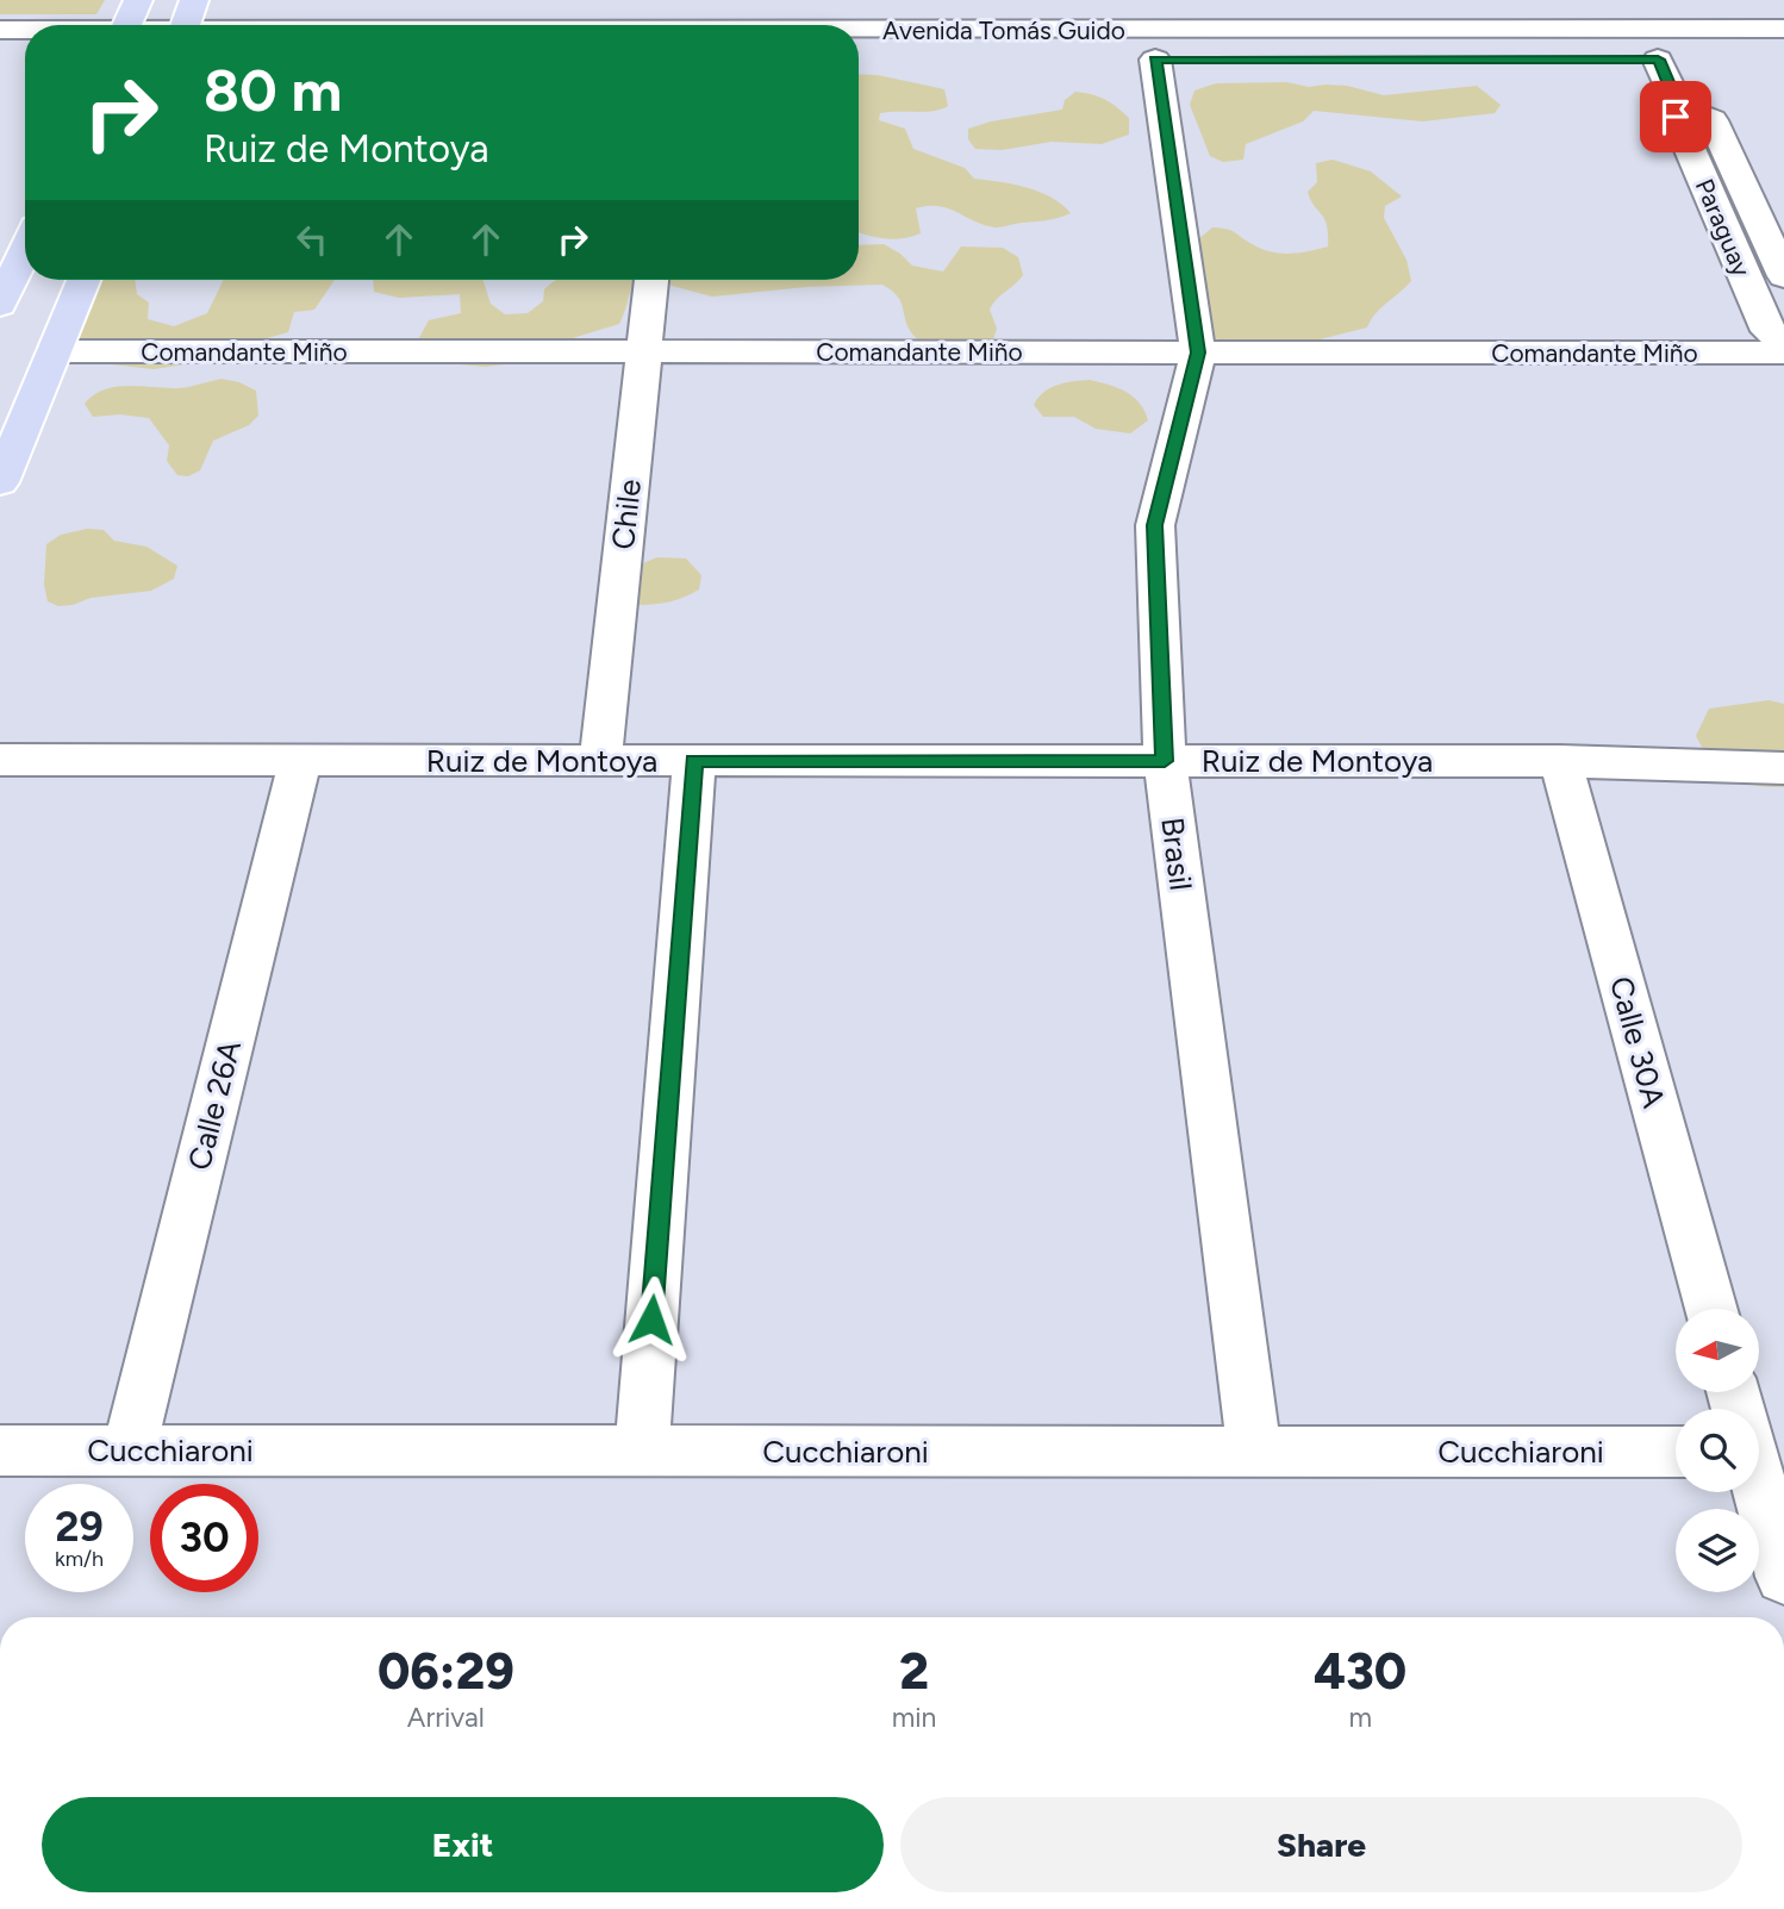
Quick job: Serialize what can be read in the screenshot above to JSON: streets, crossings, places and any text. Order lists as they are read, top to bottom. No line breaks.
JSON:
{"streets":{"street":["Avenida Tomás Guido","Paraguay","Comandante Miño","Chile","Ruiz de Montoya","Brasil","Calle 30A","Calle 26A","Cucchiaroni"]},"crossings":[["Comandante Miño","Chile"],["Comandante Miño","Brasil"],["Chile","Ruiz de Montoya"],["Ruiz de Montoya","Brasil"],["Ruiz de Montoya","Calle 30A"],["Ruiz de Montoya","Calle 26A"],["Brasil","Cucchiaroni"],["Calle 26A","Cucchiaroni"]],"north":"left","page":{"turn":["80 m","Ruiz de Montoya"],"speed":"29 km/h","limit":"30","eta":["06:29","Arrival","2","min","430","m"],"buttons":["Exit","Share"]}}
